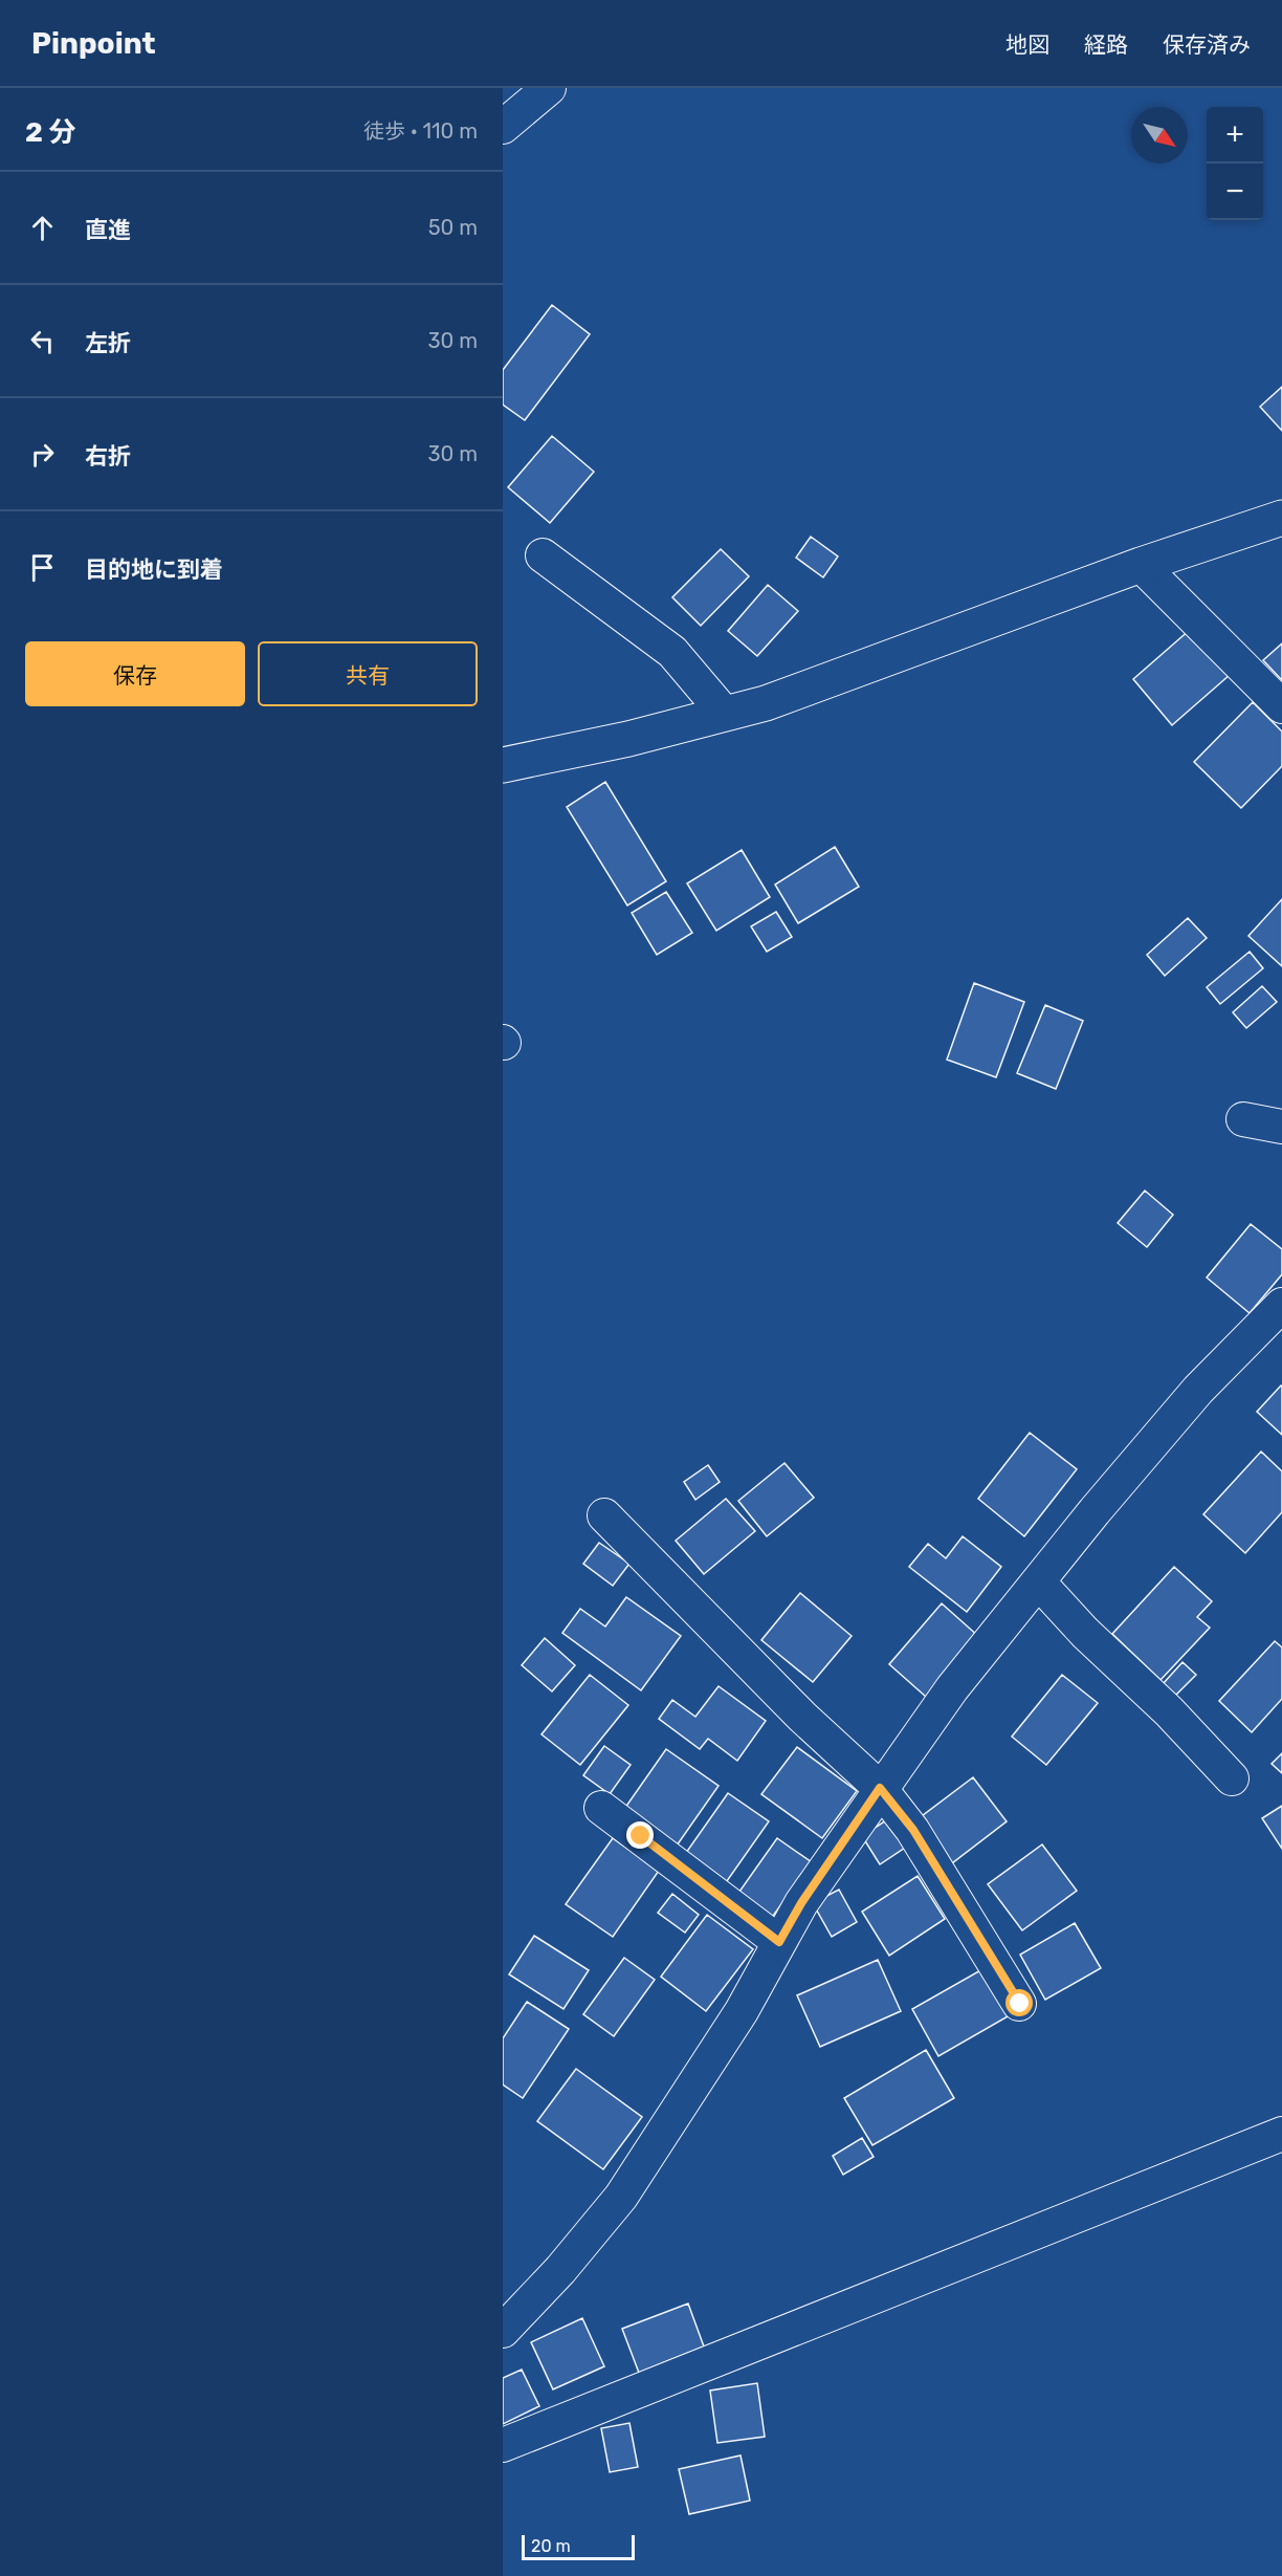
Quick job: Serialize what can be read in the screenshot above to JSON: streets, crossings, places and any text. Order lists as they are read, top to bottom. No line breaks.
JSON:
{"scale_bar":"20 m","north":"bottom right","page":{"header":"Pinpoint","nav":["地図","経路","保存済み"],"heading":["2 分","徒歩 · 110 m"],"map_buttons":["+","−"],"list":[["直進","50 m"],["左折","30 m"],["右折","30 m"],"目的地に到着"],"buttons":["保存","共有"],"scale":"20 m"}}
